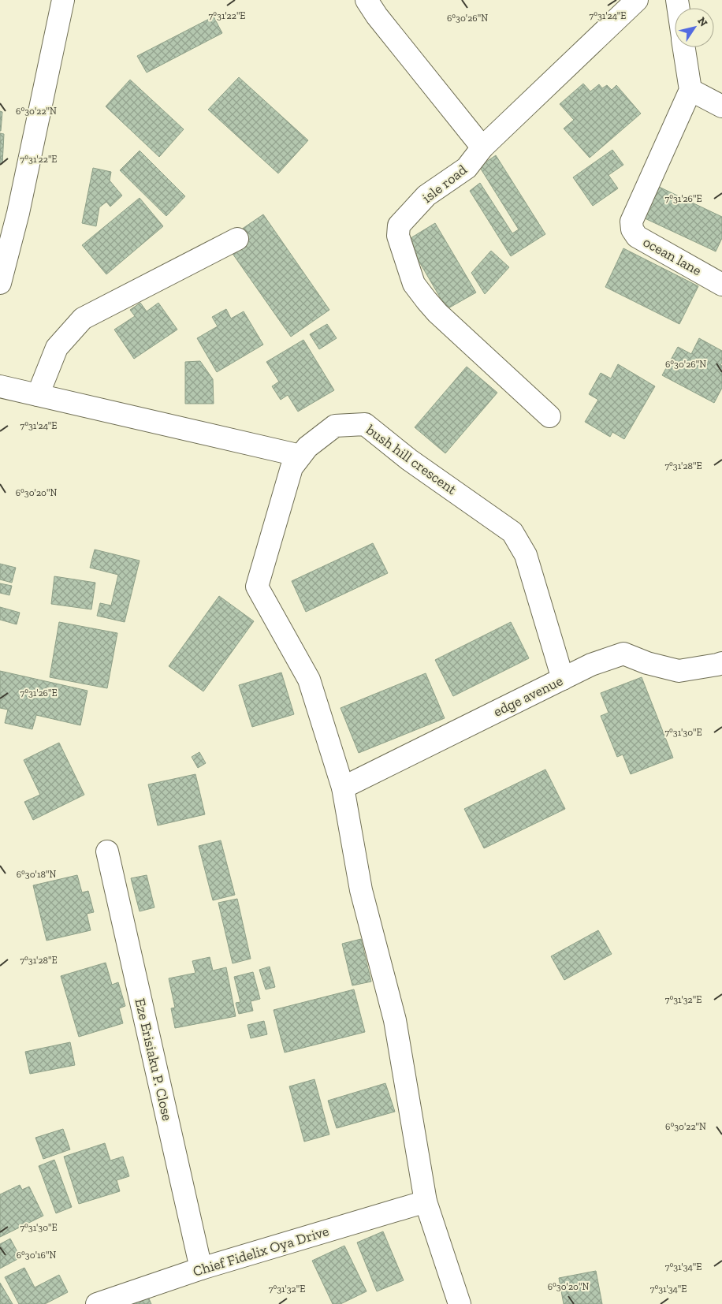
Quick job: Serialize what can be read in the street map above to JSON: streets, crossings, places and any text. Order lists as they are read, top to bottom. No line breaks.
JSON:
{"streets":{"street":["isle road","ocean lane","bush hill crescent","edge avenue","Eze Erisiaku P. Close","Chief Fidelix Oya Drive"]},"crossings":[["bush hill crescent","edge avenue"],["bush hill crescent","Chief Fidelix Oya Drive"],["Eze Erisiaku P. Close","Chief Fidelix Oya Drive"]],"north":"top right","coordinates":["7°31'22\"E","7°31'24\"E","6°30'26\"N","6°30'22\"N","7°31'26\"E","7°31'28\"E","6°30'20\"N","7°31'30\"E","6°30'18\"N","7°31'32\"E","6°30'16\"N","7°31'34\"E"]}
